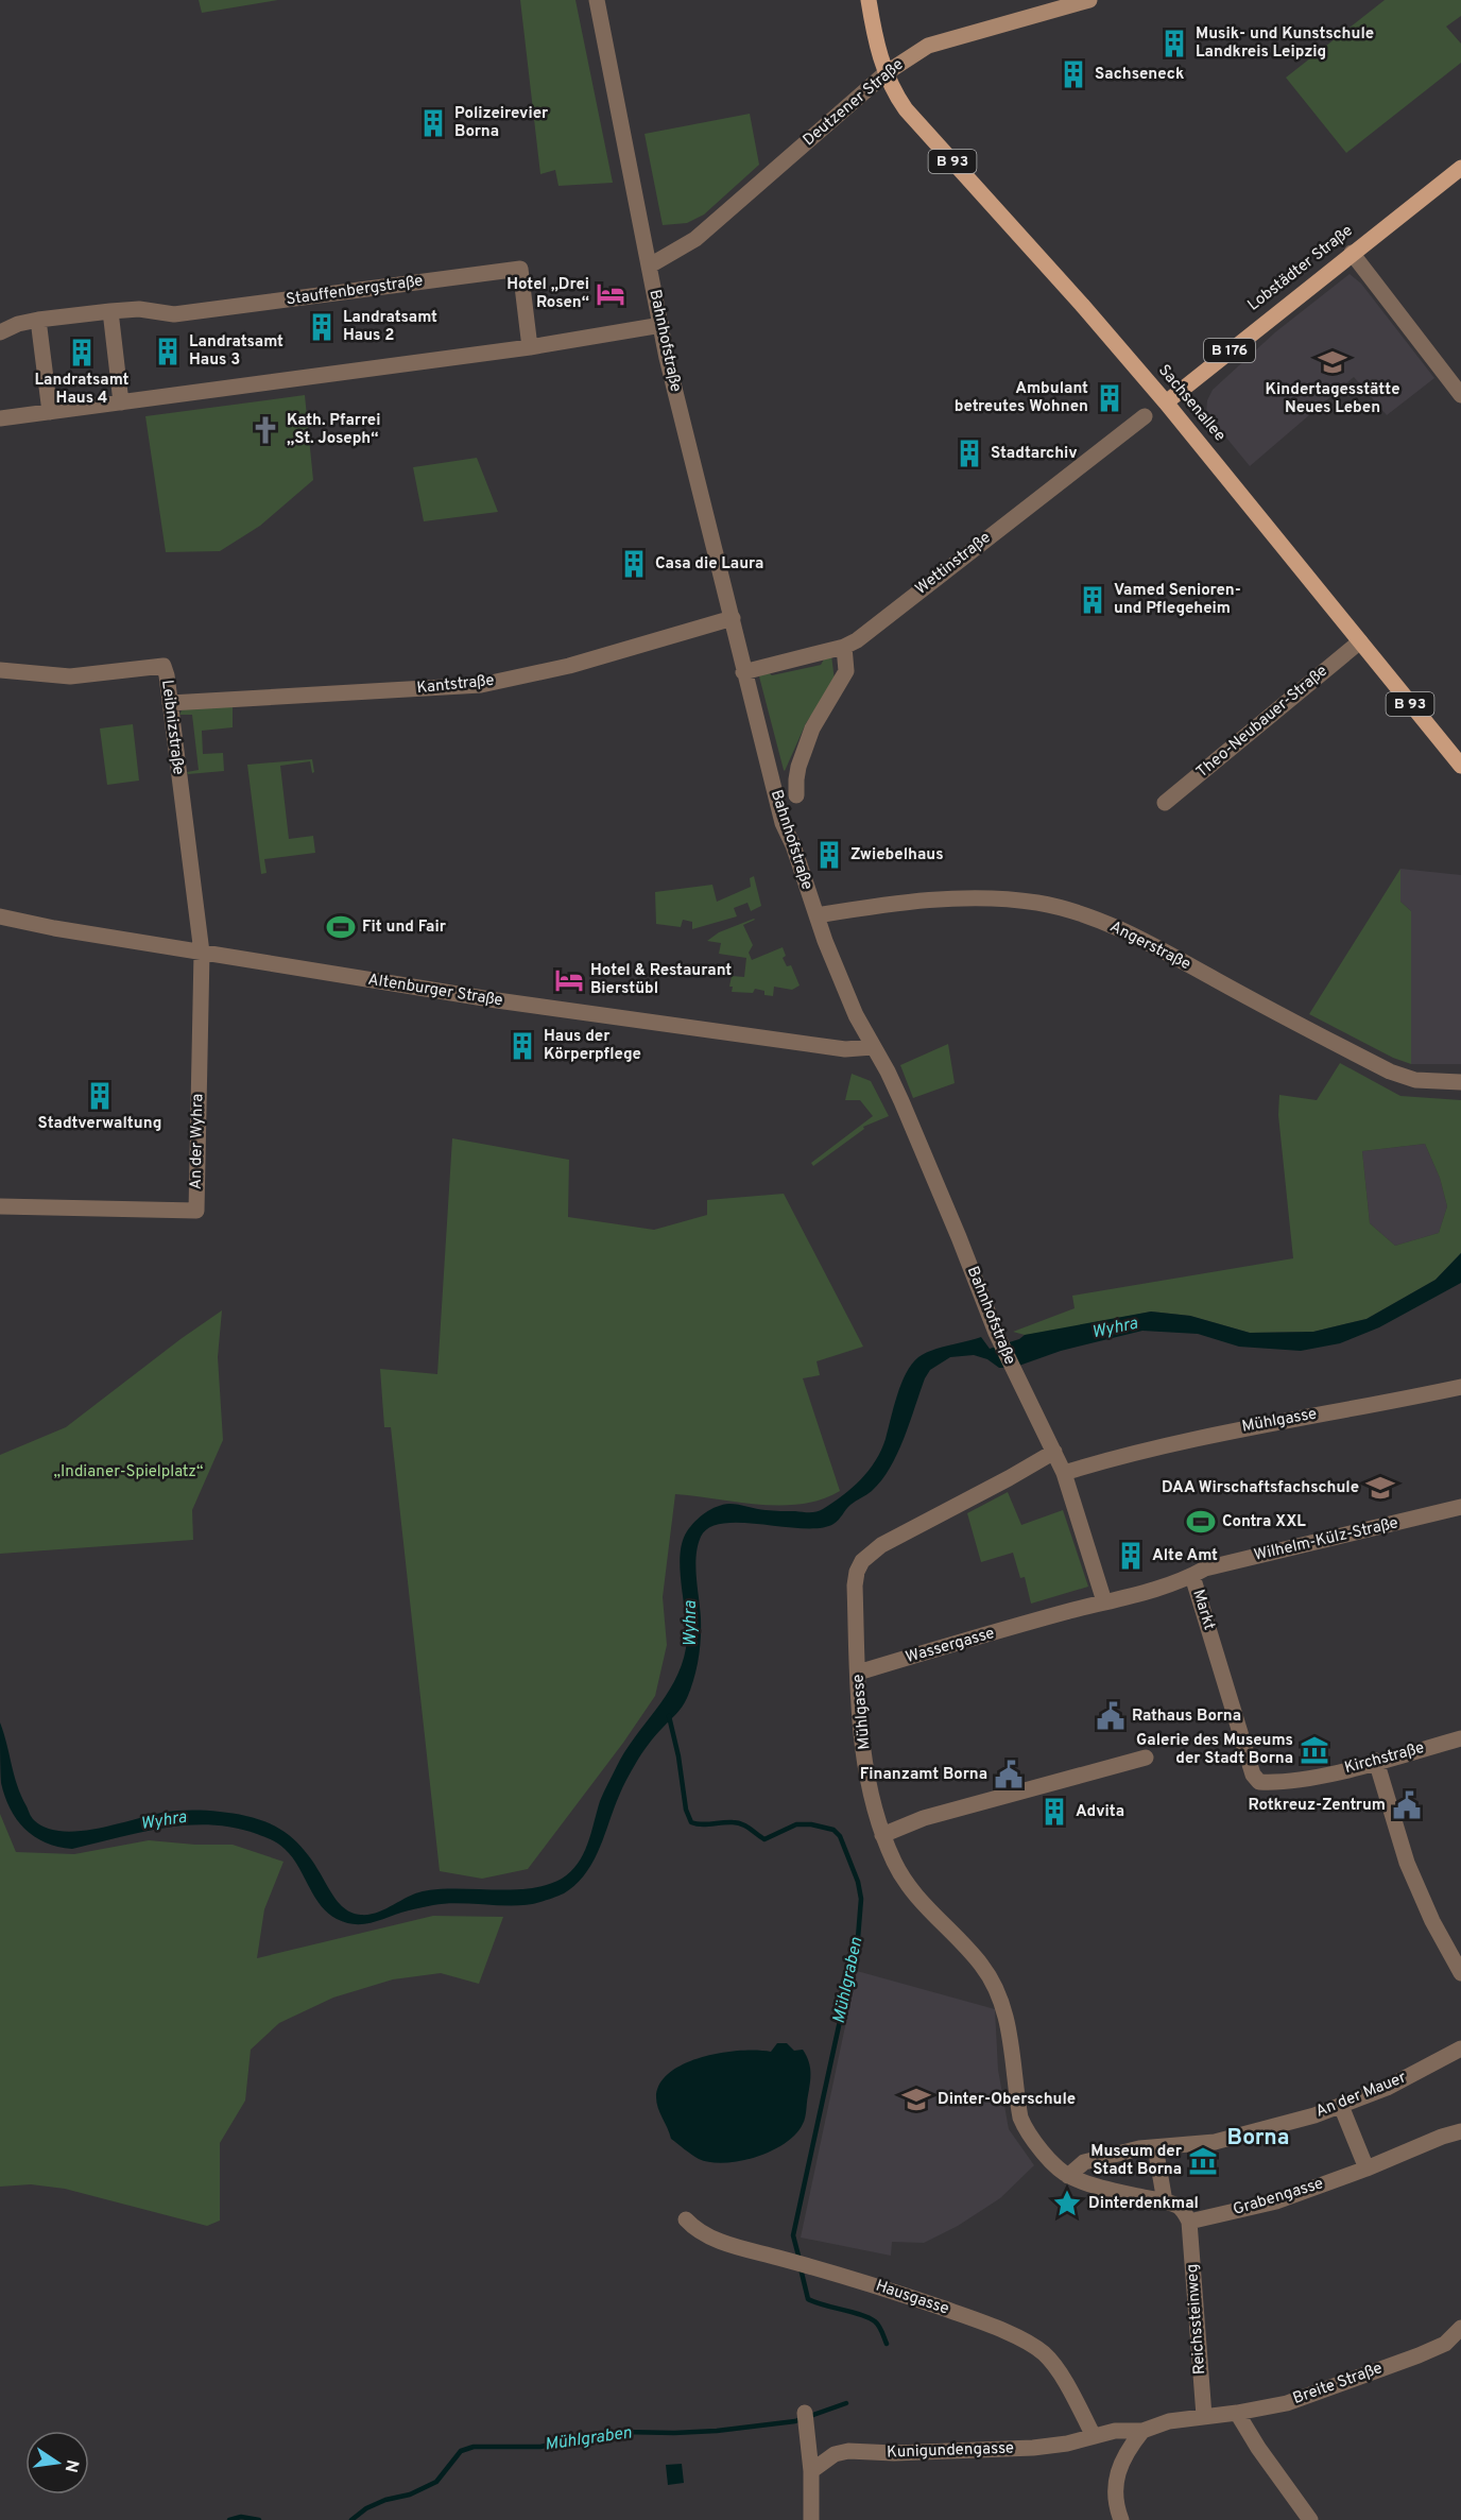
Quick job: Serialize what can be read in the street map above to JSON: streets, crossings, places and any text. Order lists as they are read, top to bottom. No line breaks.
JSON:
{"streets":{"main road":["Deutzener Straße","B 93","Lobstädter Straße","B 176","Sachsenallee"],"street":["Stauffenbergstraße","Bahnhofstraße","Wettinstraße","Kantstraße","Theo-Neubauer-Straße","Leibnizstraße","Angerstraße","Altenburger Straße","An der Wyhra","Mühlgasse","Wilhelm-Külz-Straße","Markt","Wassergasse","Kirchstraße","An der Mauer","Grabengasse","Hausgasse","Reichssteinweg","Breite Straße","Kunigundengasse"]},"crossings":[["Deutzener Straße","B 93"],["Deutzener Straße","Bahnhofstraße"],["Deutzener Straße","Sachsenallee"],["B 93","Sachsenallee"],["Lobstädter Straße","Sachsenallee"],["Bahnhofstraße","Wettinstraße"],["Bahnhofstraße","Kantstraße"],["Bahnhofstraße","Angerstraße"],["Bahnhofstraße","Altenburger Straße"],["Bahnhofstraße","Mühlgasse"],["Bahnhofstraße","Markt"],["Sachsenallee","Theo-Neubauer-Straße"],["Kantstraße","Leibnizstraße"],["Leibnizstraße","Altenburger Straße"],["Leibnizstraße","An der Wyhra"],["Altenburger Straße","An der Wyhra"],["Mühlgasse","Wassergasse"],["Mühlgasse","An der Mauer"],["Wilhelm-Külz-Straße","Markt"],["Markt","Wassergasse"],["Markt","Kirchstraße"],["Grabengasse","Reichssteinweg"],["Hausgasse","Kunigundengasse"],["Reichssteinweg","Breite Straße"],["Breite Straße","Kunigundengasse"]],"districts":["Borna"],"water":["Wyhra","Mühlgraben"],"parks":["„Indianer-Spielplatz“"],"places":{"building":["Musik- und Kunstschule Landkreis Leipzig","Sachseneck","Polizeirevier Borna","Landratsamt Haus 2","Landratsamt Haus 3","Landratsamt Haus 4","Ambulant betreutes Wohnen","Stadtarchiv","Casa die Laura","Vamed Senioren- und Pflegeheim","Zwiebelhaus","Haus der Körperpflege","Stadtverwaltung","Alte Amt","Advita"],"hotel":["Hotel „Drei Rosen“","Hotel & Restaurant Bierstübl"],"school or university":["Kindertagesstätte Neues Leben","DAA Wirschaftsfachschule","Dinter-Oberschule"],"church":["Kath. Pfarrei „St. Joseph“"],"sports":["Fit und Fair","Contra XXL"],"public building":["Rathaus Borna","Finanzamt Borna","Rotkreuz-Zentrum"],"museum":["Galerie des Museums der Stadt Borna","Museum der Stadt Borna"],"place":["Dinterdenkmal"]},"north":"right"}
